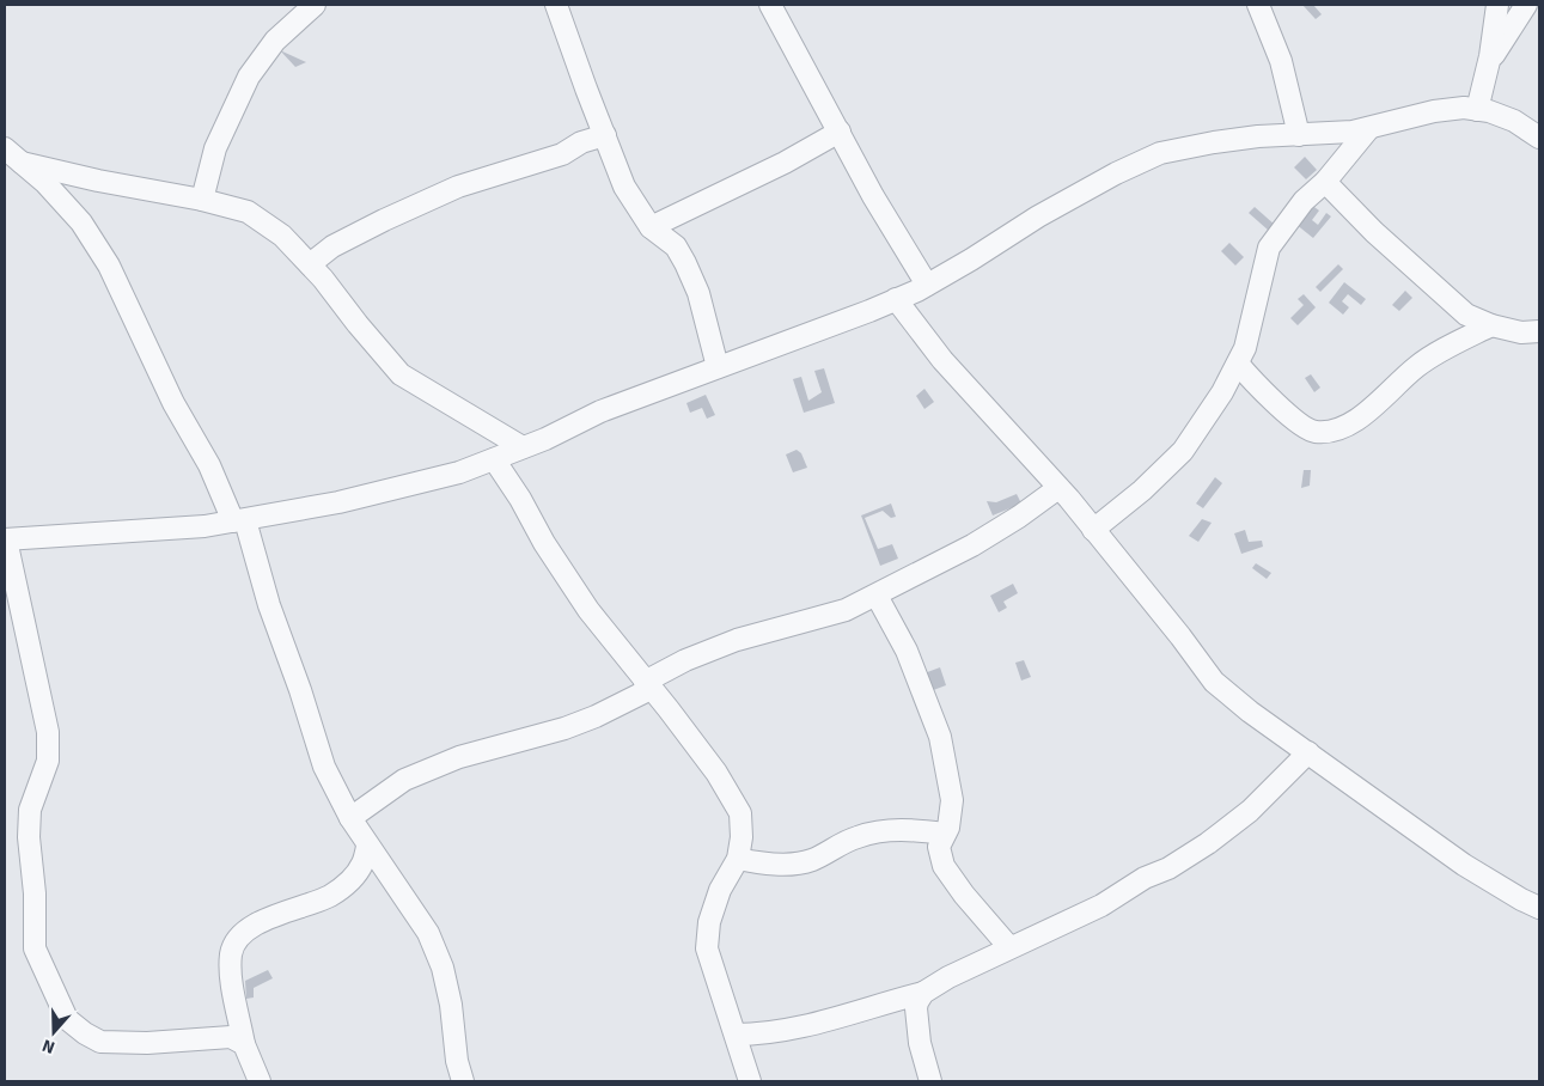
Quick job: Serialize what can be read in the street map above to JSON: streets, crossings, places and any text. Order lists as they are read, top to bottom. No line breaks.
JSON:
{"north":"bottom"}
